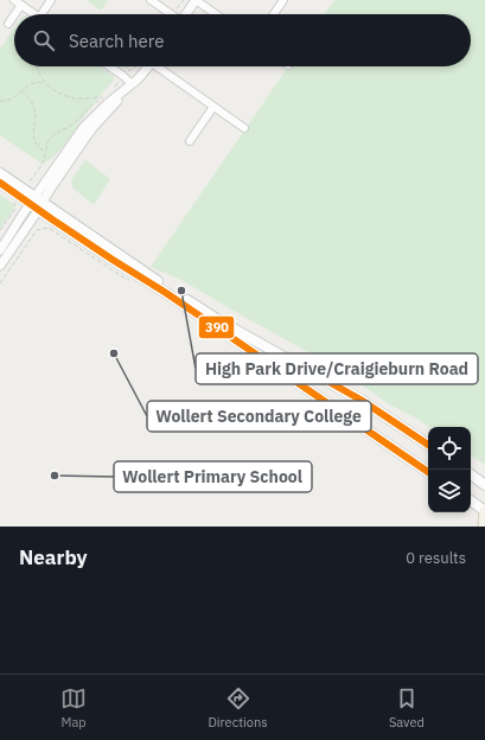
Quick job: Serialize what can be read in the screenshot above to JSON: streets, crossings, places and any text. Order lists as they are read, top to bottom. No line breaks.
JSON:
{"places":["High Park Drive/Craigieburn Road","Wollert Secondary College","Wollert Primary School"],"lines":["transit line 390"],"page":{"search":"Search here","heading":["Nearby","0 results"],"nav":["Map","Directions","Saved"]}}
